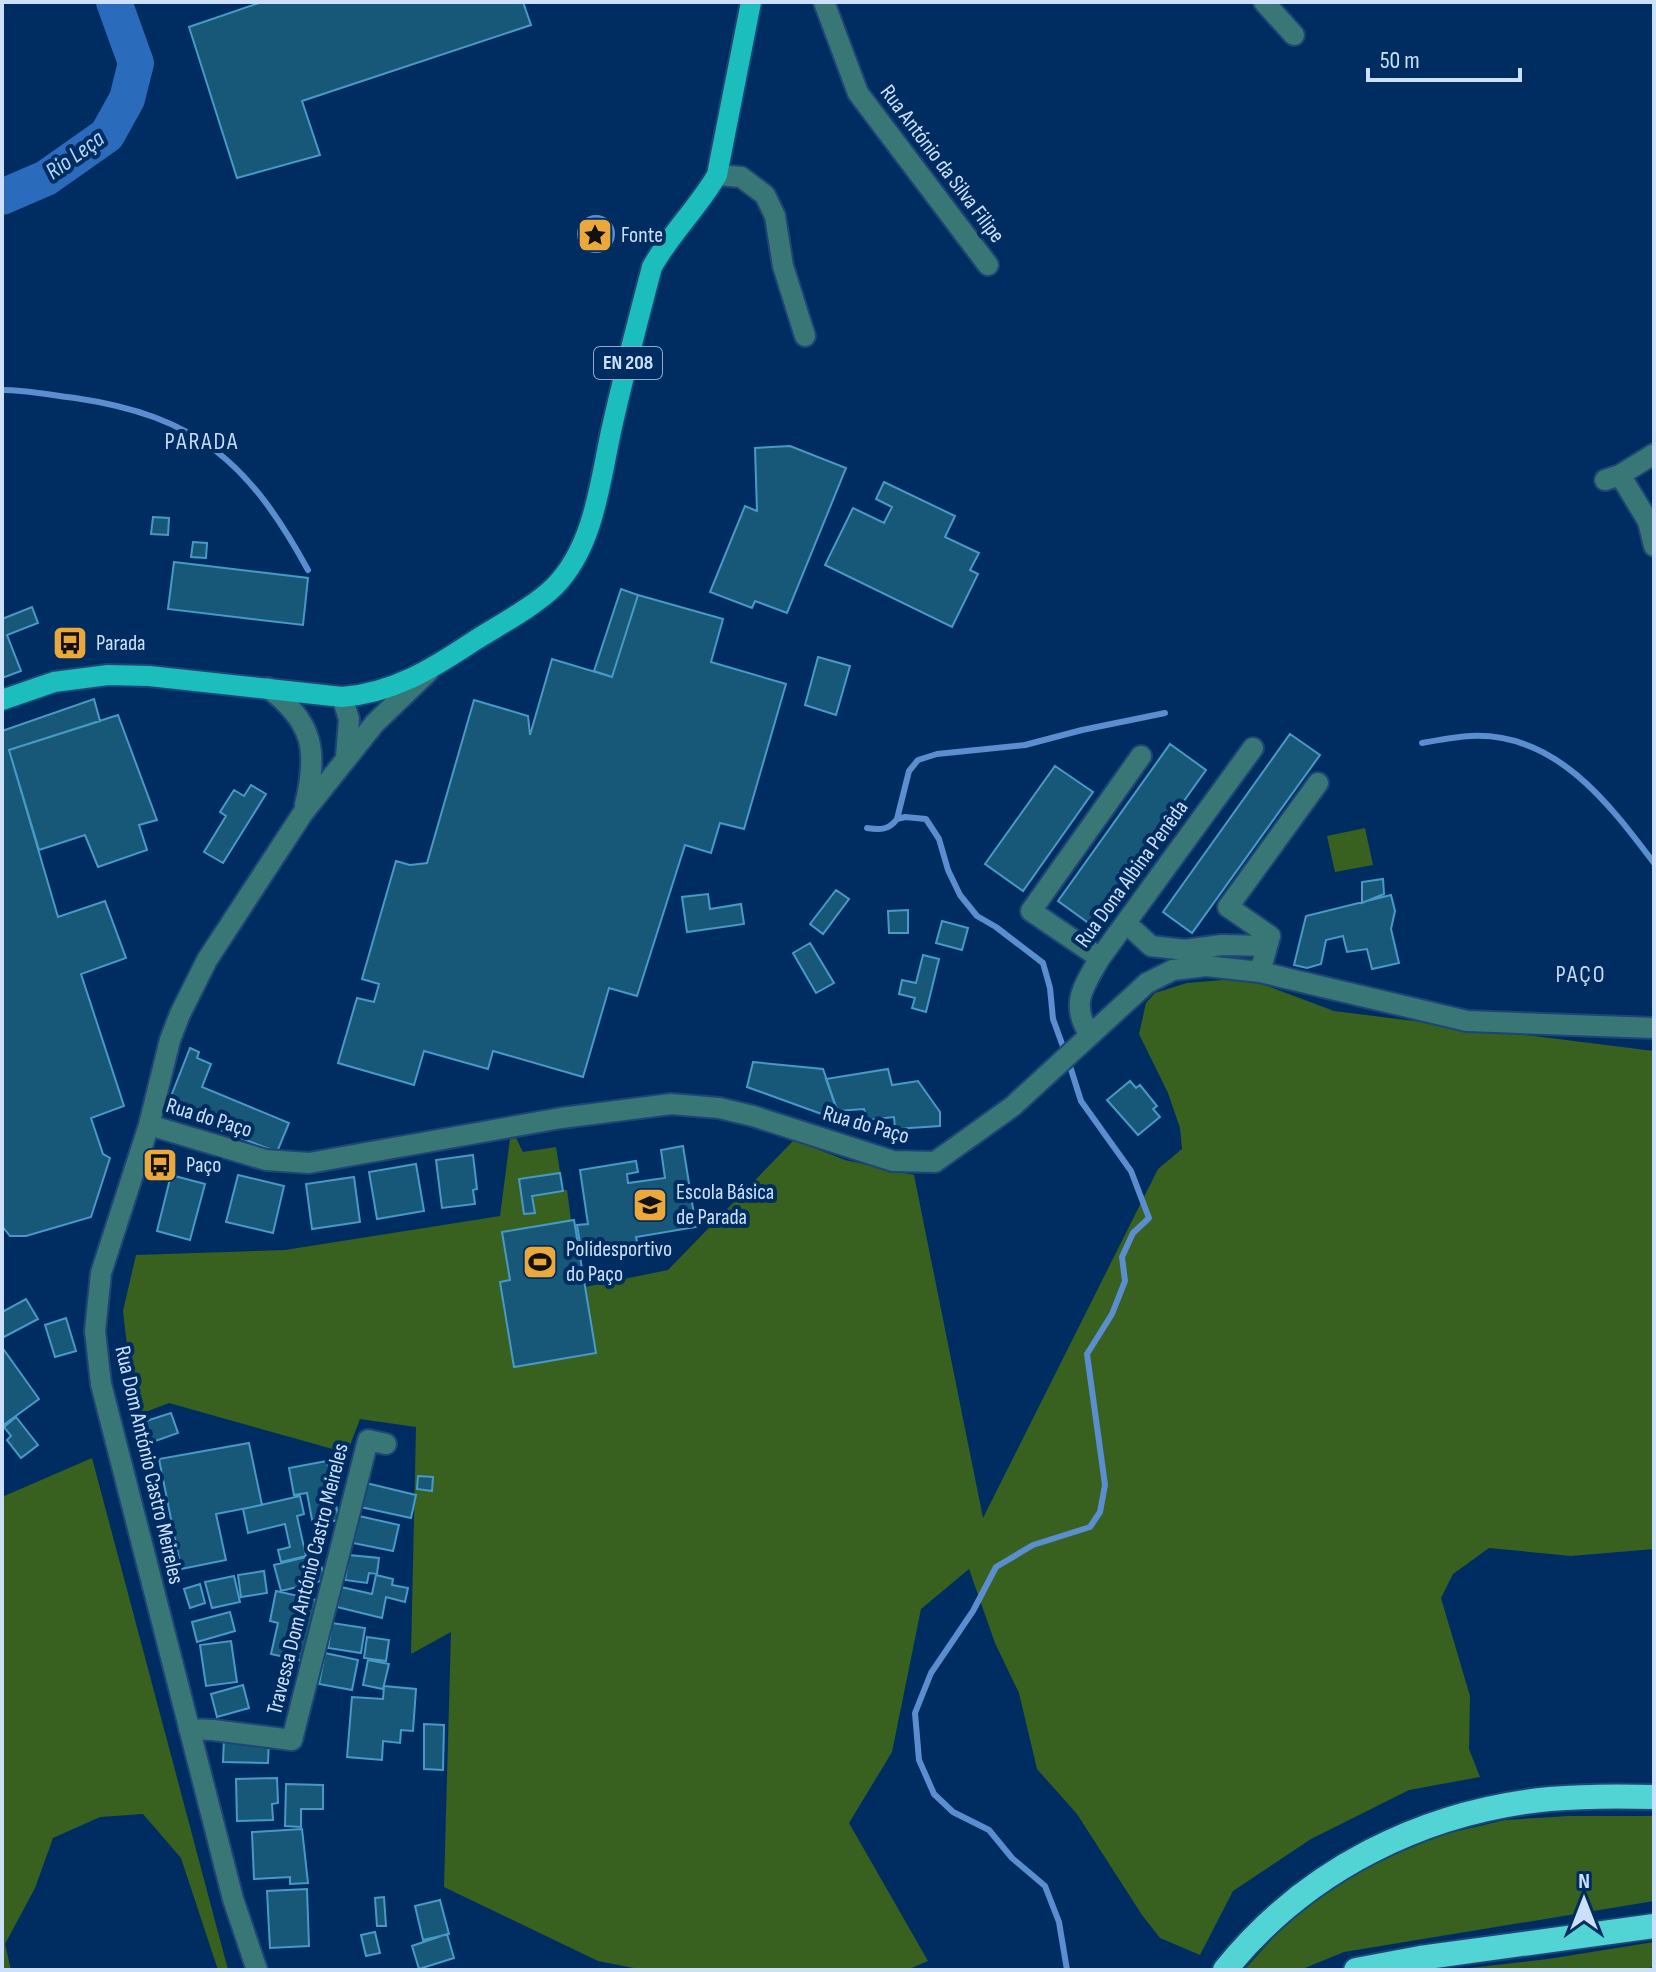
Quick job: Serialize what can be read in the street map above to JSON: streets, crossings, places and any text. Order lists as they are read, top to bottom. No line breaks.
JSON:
{"streets":{"main road":["EN 208"],"street":["Rua António da Silva Filipe","Rua Dona Albina Penêda","Rua do Paço","Rua Dom António Castro Meireles","Travessa Dom António Castro Meireles"]},"crossings":[["EN 208","Rua Dom António Castro Meireles"],["Rua Dona Albina Penêda","Rua do Paço"],["Rua do Paço","Rua Dom António Castro Meireles"],["Rua Dom António Castro Meireles","Travessa Dom António Castro Meireles"]],"districts":["PARADA","PAÇO"],"water":["Rio Leça"],"places":{"place":["Fonte"],"bus stop":["Parada","Paço"],"school or university":["Escola Básica de Parada"],"sports":["Polidesportivo do Paço"]},"scale_bar":"50 m","north":"top"}
